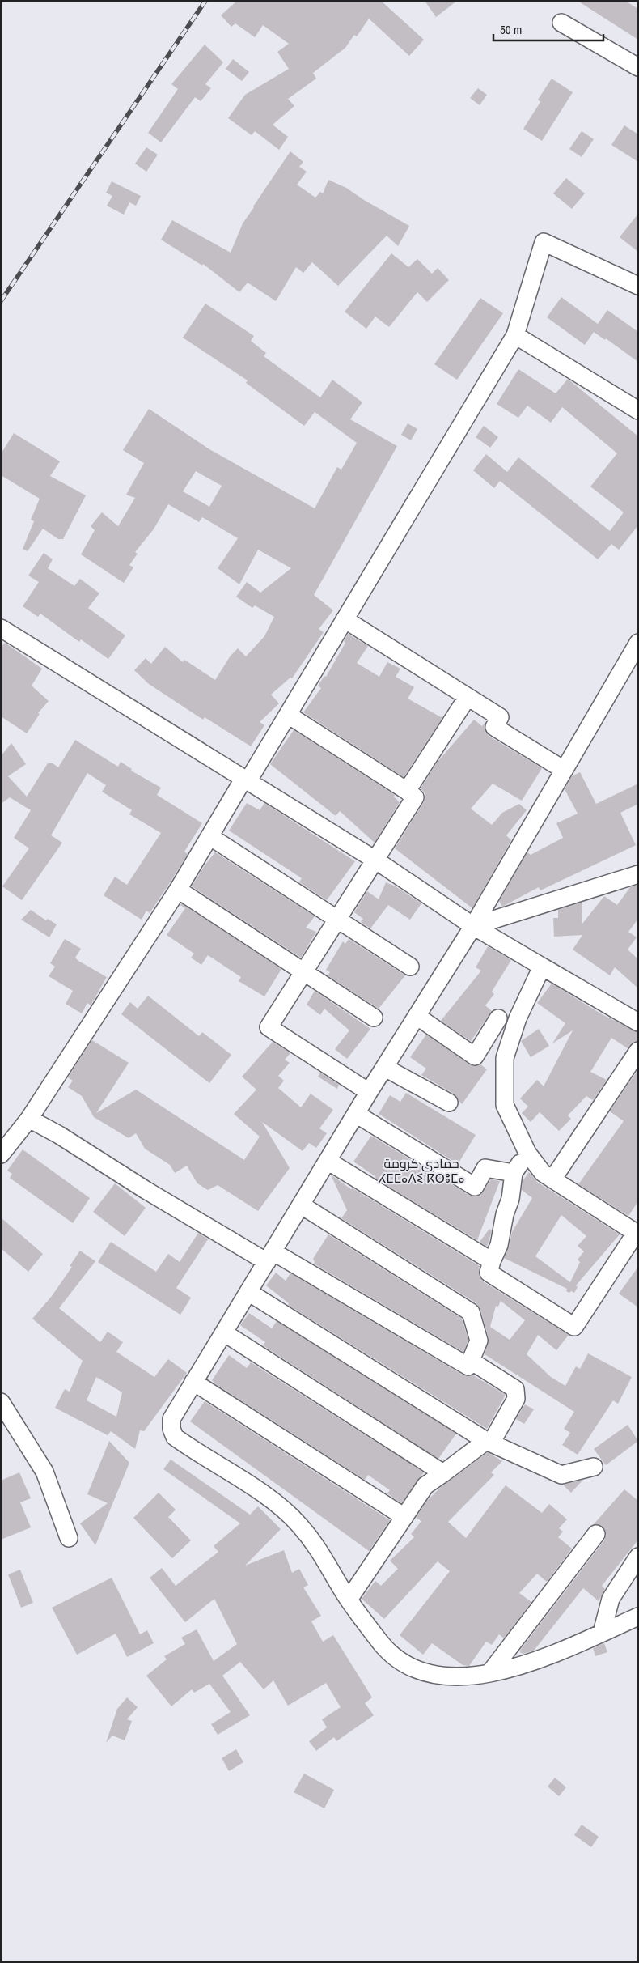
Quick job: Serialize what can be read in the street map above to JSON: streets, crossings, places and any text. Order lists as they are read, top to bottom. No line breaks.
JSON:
{"districts":["حمادي كرومة ⵃⵎⵎⴰⴷⵉ ⴽⵔⵓⵎⴰ"],"scale_bar":"50 m"}
